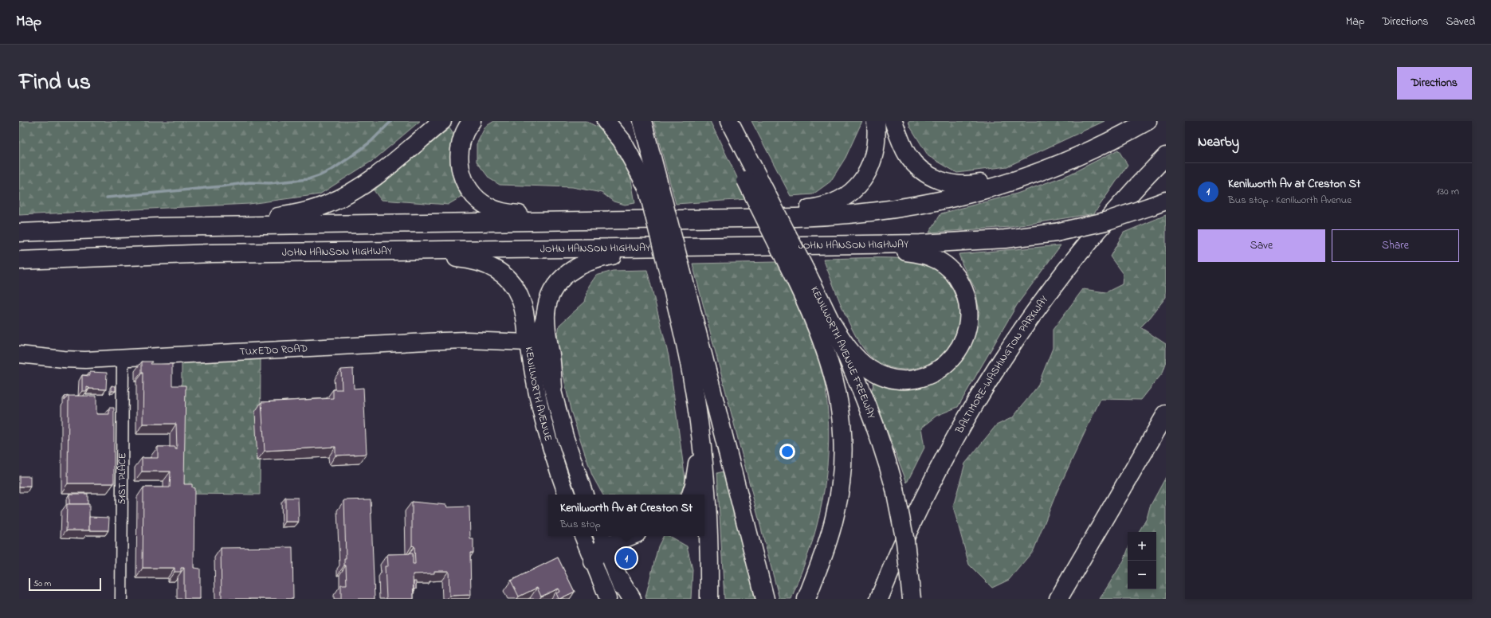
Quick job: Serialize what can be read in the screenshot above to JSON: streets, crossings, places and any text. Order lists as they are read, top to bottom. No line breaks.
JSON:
{"streets":{"main road":["JOHN HANSON HIGHWAY","TUXEDO ROAD","KENILWORTH AVENUE FREEWAY","BALTIMORE-WASHINGTON PARKWAY","KENILWORTH AVENUE"],"street":["51ST PLACE"]},"crossings":[["TUXEDO ROAD","KENILWORTH AVENUE"],["TUXEDO ROAD","51ST PLACE"]],"scale_bar":"50 m","page":{"header":"Map","nav":["Map","Directions","Saved"],"title":"Find us","buttons":["Directions",["Save","Share"]],"heading":"Nearby","list":[{"mark":"1","name":"Kenilworth Av at Creston St","note":"Bus stop · Kenilworth Avenue","value":"130 m"}],"popup":["Kenilworth Av at Creston St","Bus stop"],"map_buttons":["+","−"],"pins":"1","scale":"50 m"}}
